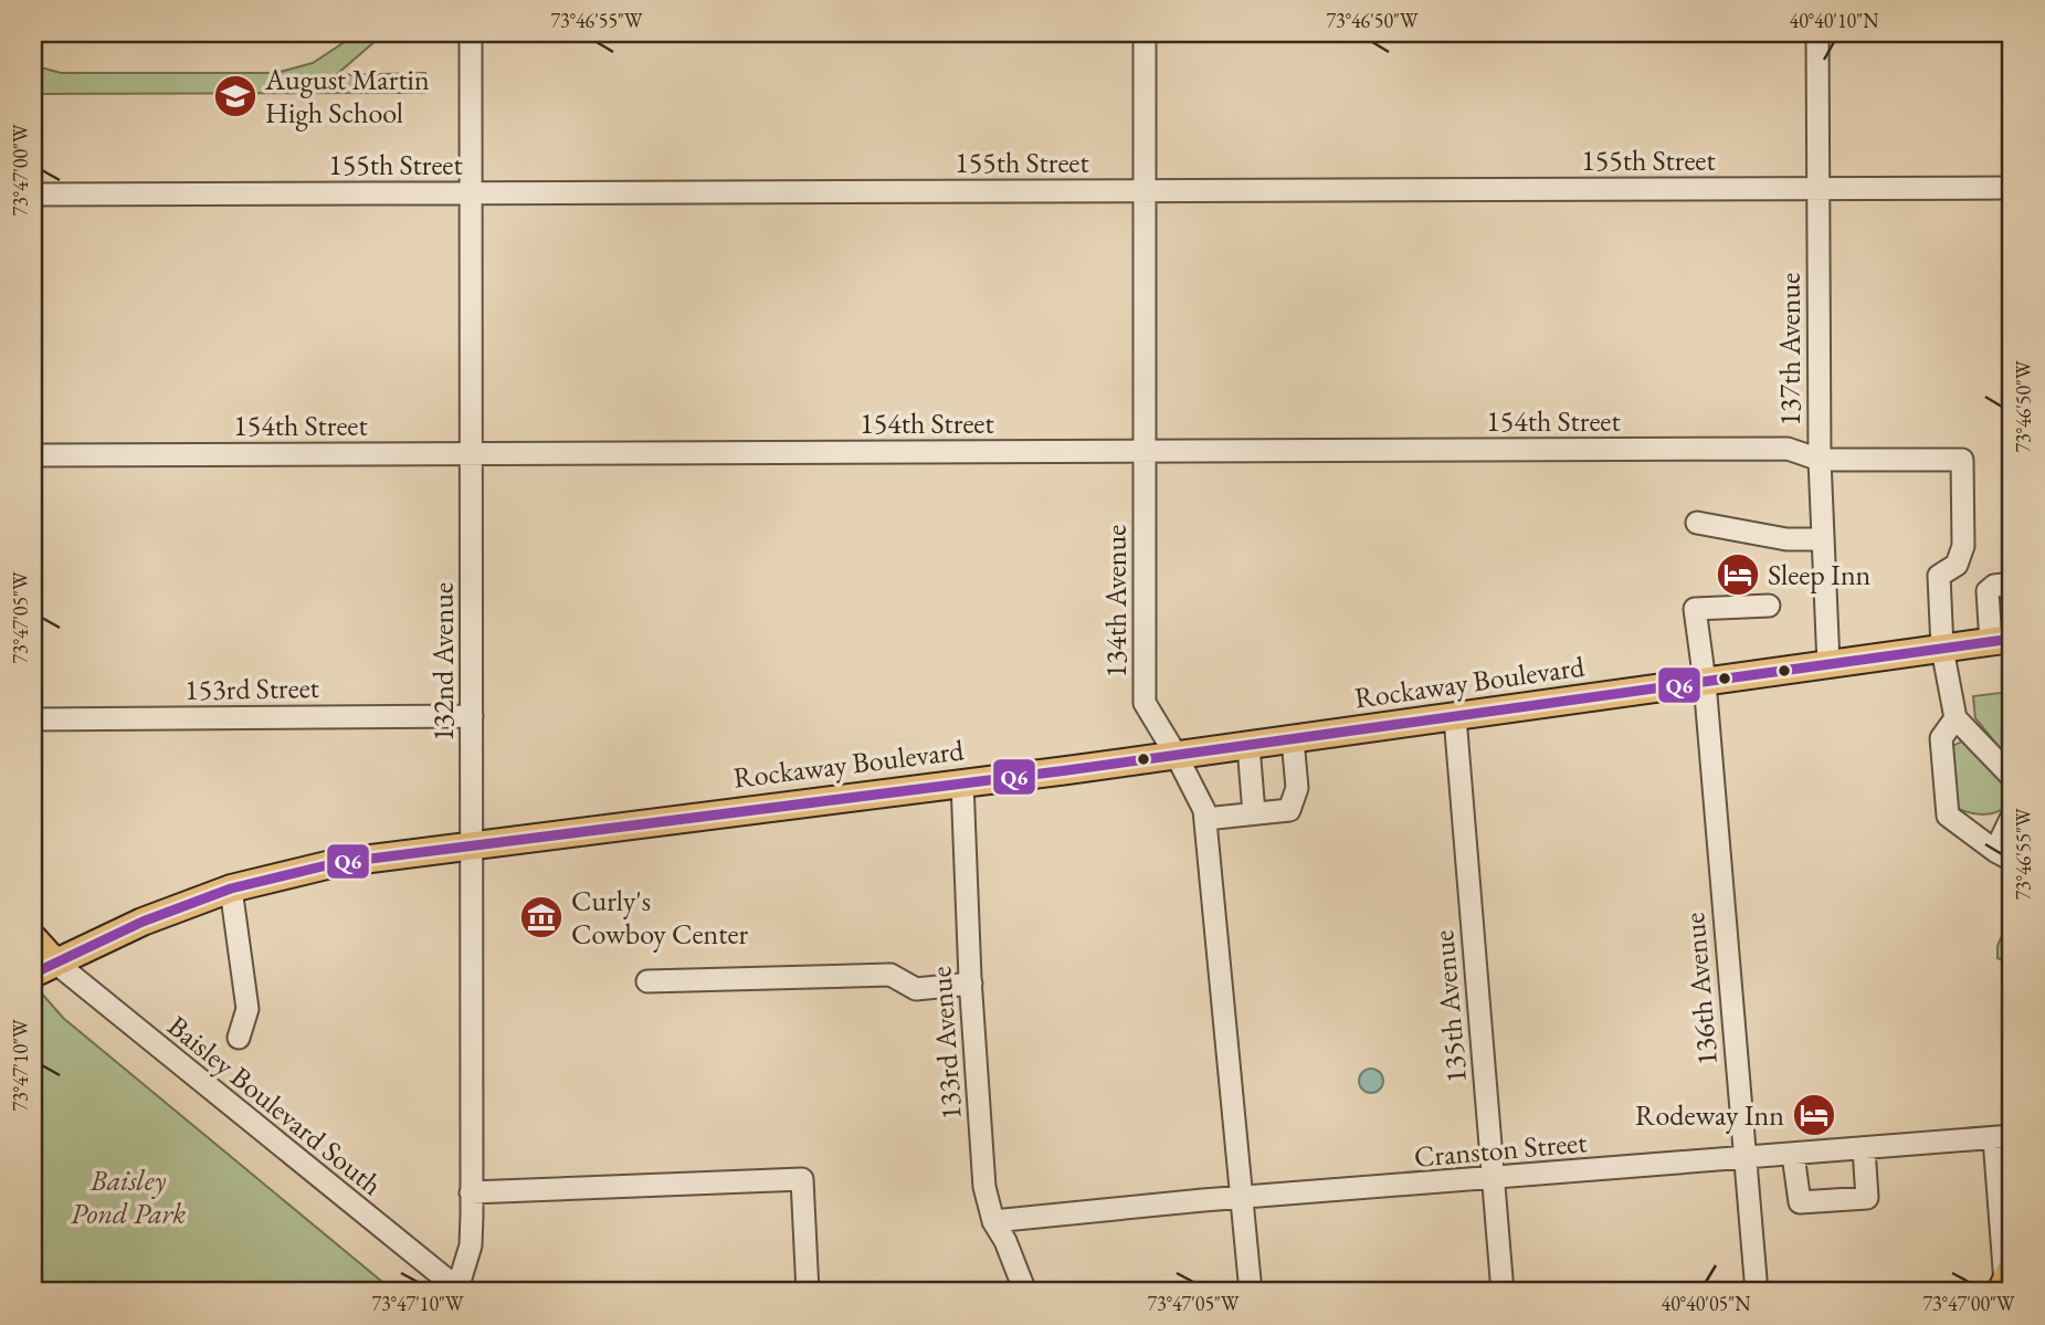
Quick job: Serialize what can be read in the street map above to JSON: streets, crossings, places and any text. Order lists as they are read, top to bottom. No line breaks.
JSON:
{"streets":{"main road":["Rockaway Boulevard"],"street":["155th Street","137th Avenue","154th Street","134th Avenue","132nd Avenue","153rd Street","136th Avenue","135th Avenue","133rd Avenue","Baisley Boulevard South","Cranston Street"]},"crossings":[["155th Street","137th Avenue"],["155th Street","134th Avenue"],["155th Street","132nd Avenue"],["137th Avenue","154th Street"],["137th Avenue","Rockaway Boulevard"],["154th Street","134th Avenue"],["154th Street","132nd Avenue"],["154th Street","Rockaway Boulevard"],["134th Avenue","Rockaway Boulevard"],["134th Avenue","Cranston Street"],["132nd Avenue","Rockaway Boulevard"],["132nd Avenue","153rd Street"],["132nd Avenue","Baisley Boulevard South"],["Rockaway Boulevard","136th Avenue"],["Rockaway Boulevard","135th Avenue"],["Rockaway Boulevard","133rd Avenue"],["Rockaway Boulevard","Baisley Boulevard South"],["136th Avenue","Cranston Street"],["135th Avenue","Cranston Street"],["133rd Avenue","Cranston Street"]],"parks":["Baisley Pond Park"],"places":{"school or university":["August Martin High School"],"hotel":["Sleep Inn","Rodeway Inn"],"museum":["Curly's Cowboy Center"]},"lines":["transit line Q6"],"coordinates":["73°46'55\"W","73°46'50\"W","40°40'10\"N","73°47'00\"W","73°47'05\"W","73°47'10\"W","40°40'05\"N"]}
